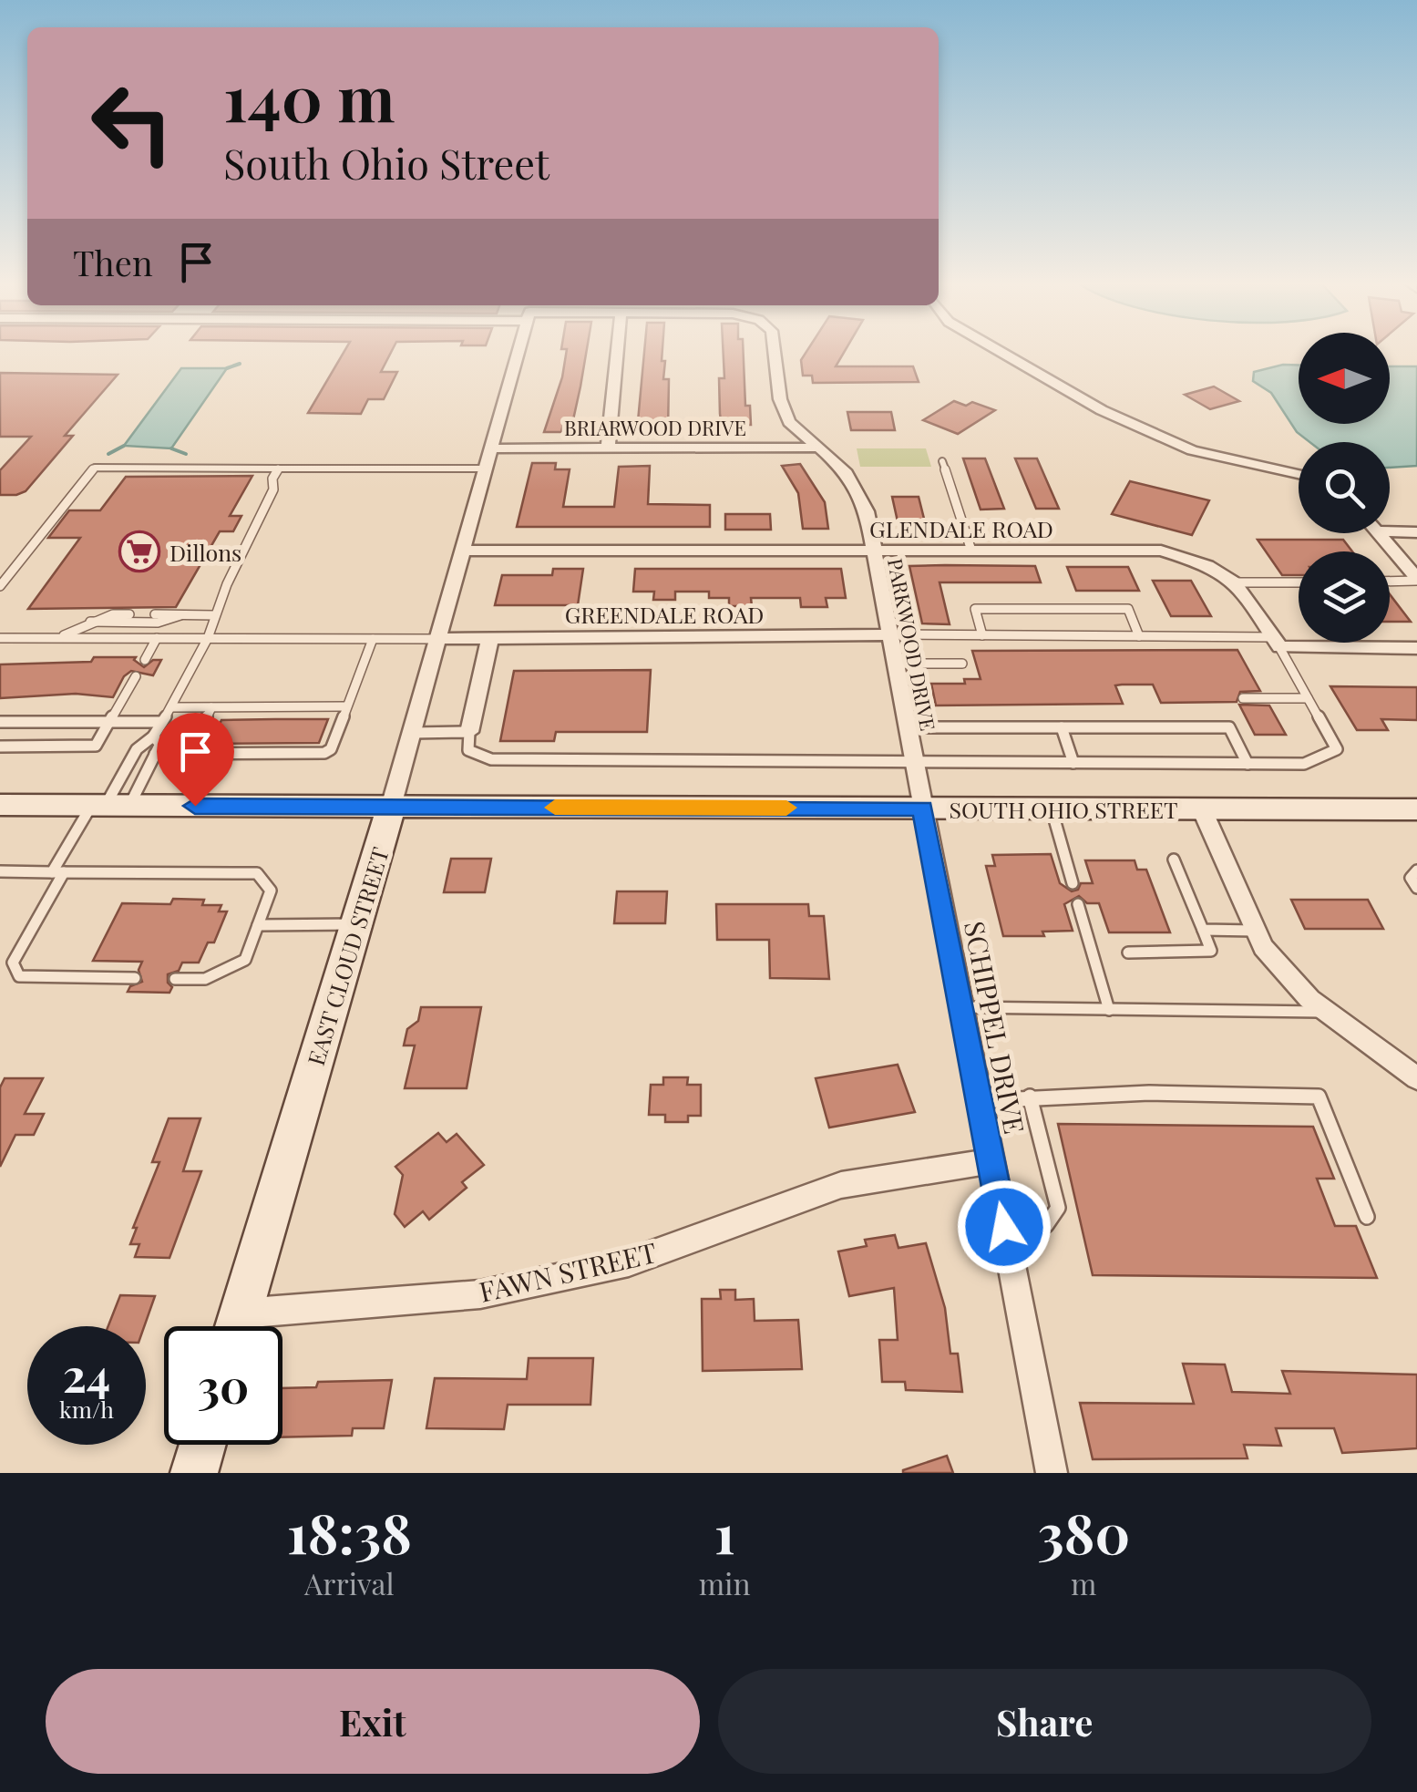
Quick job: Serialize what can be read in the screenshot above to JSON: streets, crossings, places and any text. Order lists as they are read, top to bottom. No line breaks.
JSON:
{"streets":{"main road":["SOUTH OHIO STREET","EAST CLOUD STREET"],"street":["BRIARWOOD DRIVE","GLENDALE ROAD","GREENDALE ROAD","PARKWOOD DRIVE","SCHIPPEL DRIVE","FAWN STREET"]},"crossings":[["BRIARWOOD DRIVE","PARKWOOD DRIVE"],["BRIARWOOD DRIVE","EAST CLOUD STREET"],["GLENDALE ROAD","PARKWOOD DRIVE"],["GLENDALE ROAD","EAST CLOUD STREET"],["GREENDALE ROAD","PARKWOOD DRIVE"],["GREENDALE ROAD","EAST CLOUD STREET"],["PARKWOOD DRIVE","SOUTH OHIO STREET"],["PARKWOOD DRIVE","SCHIPPEL DRIVE"],["SOUTH OHIO STREET","EAST CLOUD STREET"],["SOUTH OHIO STREET","SCHIPPEL DRIVE"],["SCHIPPEL DRIVE","FAWN STREET"]],"places":{"supermarket":["Dillons"]},"north":"left","page":{"turn":["140 m","South Ohio Street"],"then":"Then","speed":"24 km/h","limit":"30","eta":["18:38","Arrival","1","min","380","m"],"buttons":["Exit","Share"]}}
